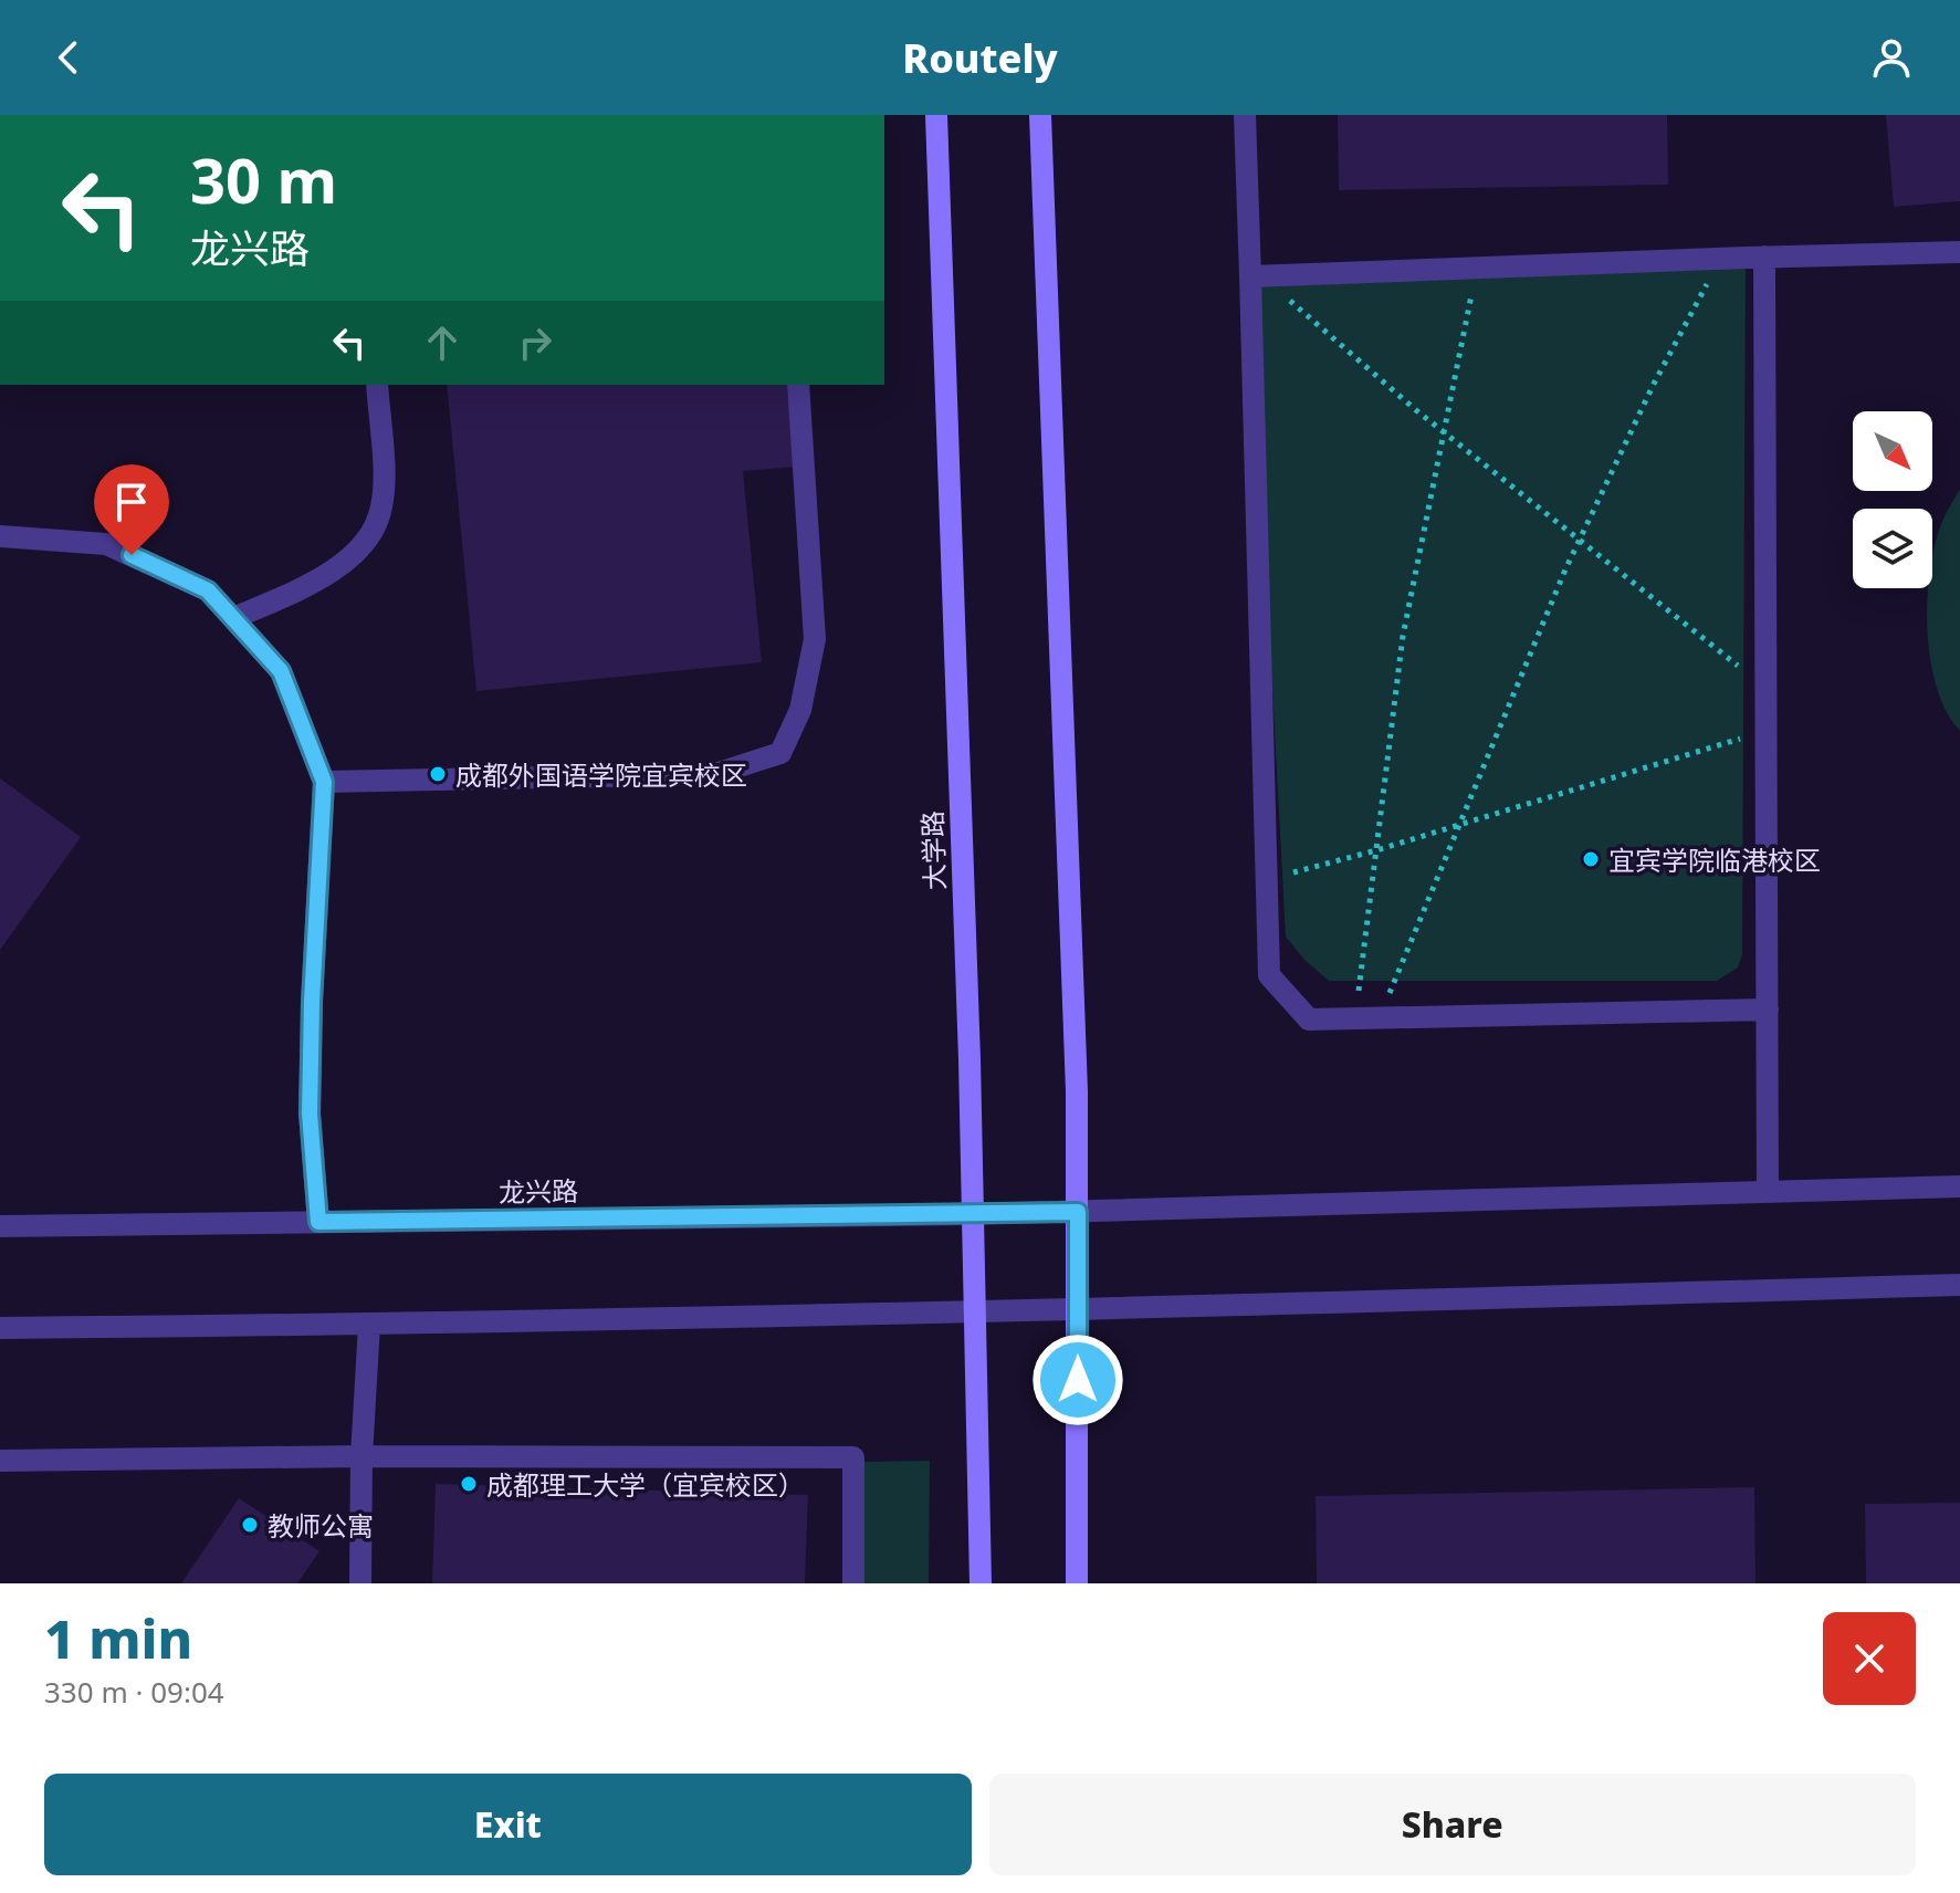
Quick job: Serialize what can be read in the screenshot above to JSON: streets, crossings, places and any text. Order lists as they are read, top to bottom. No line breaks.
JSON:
{"streets":{"main road":["大学路"],"street":["龙兴路"]},"crossings":[["大学路","龙兴路"]],"places":["成都外国语学院宜宾校区","宜宾学院临港校区","成都理工大学（宜宾校区）","教师公寓"],"north":"bottom right","page":{"header":"Routely","turn":["30 m","龙兴路"],"heading":["1 min","330 m · 09:04"],"buttons":["Exit","Share"]}}
